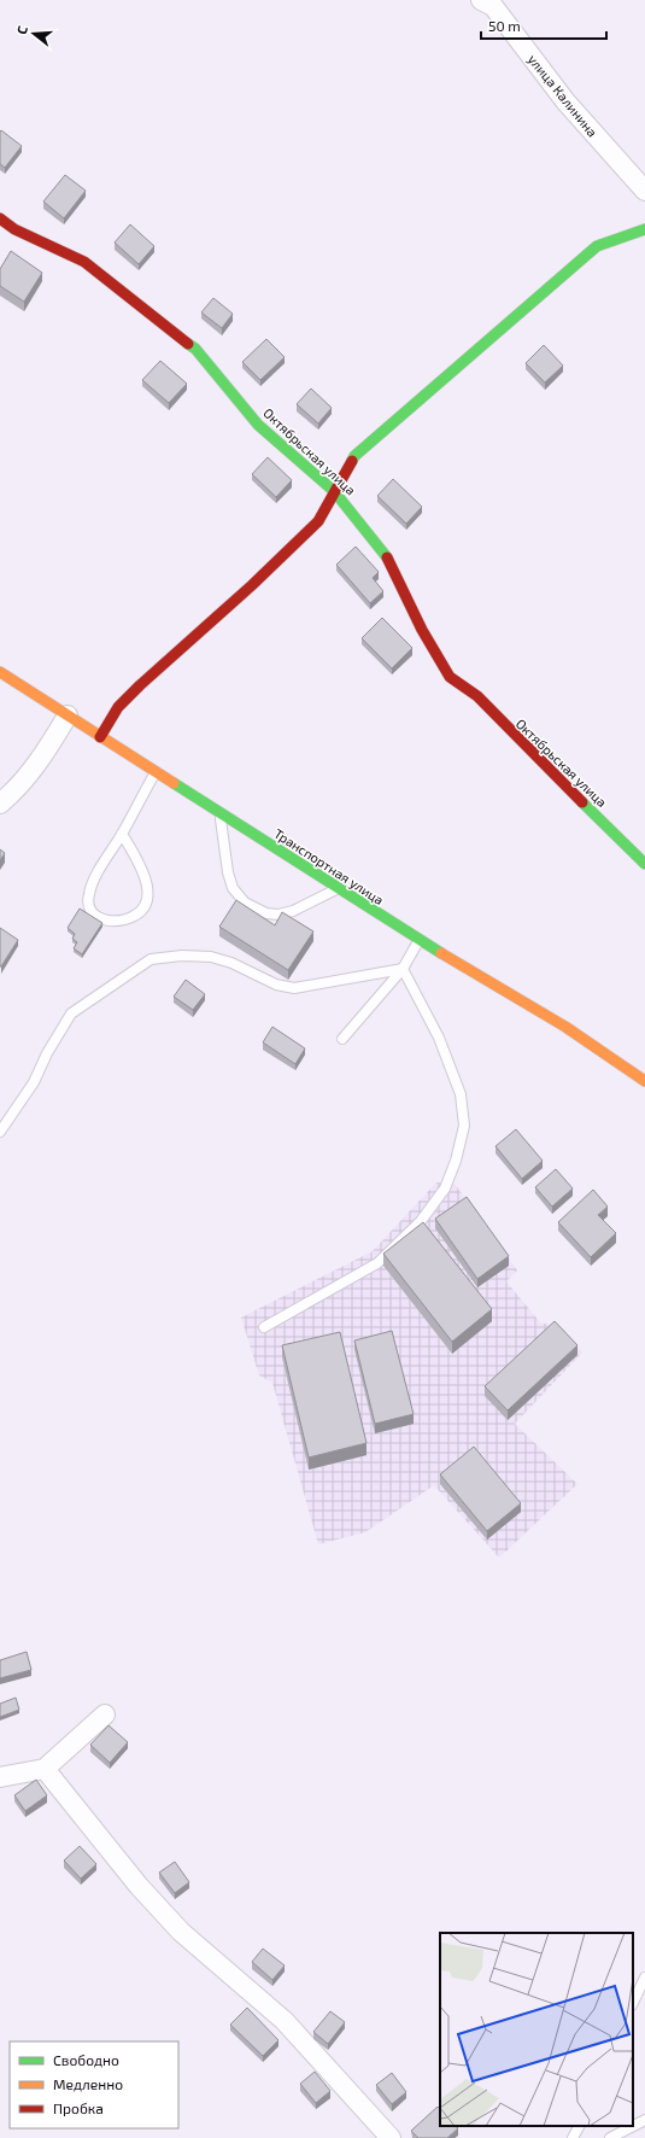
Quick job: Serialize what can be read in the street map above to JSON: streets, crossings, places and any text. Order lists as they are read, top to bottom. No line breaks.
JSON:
{"streets":{"street":["улица Калинина","Октябрьская улица","Транспортная улица"]},"legend":["Свободно","Медленно","Пробка"],"scale_bar":"50 m","north":"left"}
